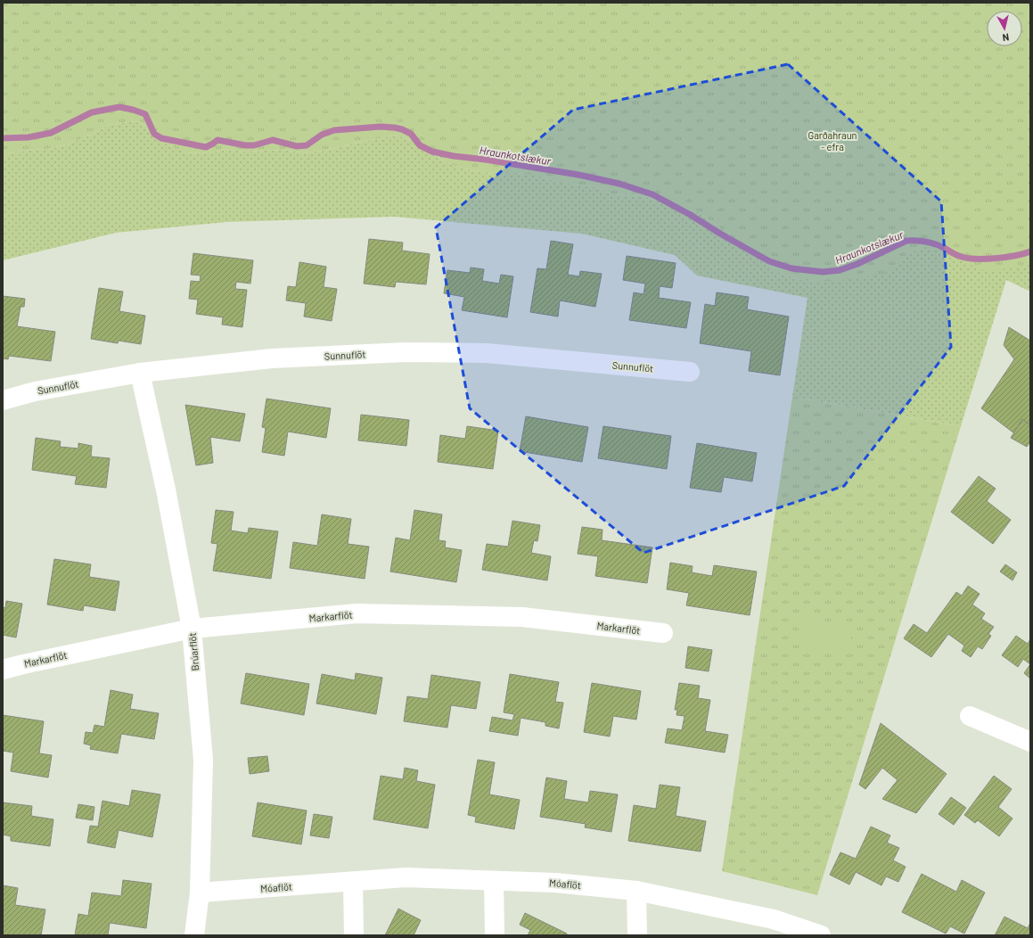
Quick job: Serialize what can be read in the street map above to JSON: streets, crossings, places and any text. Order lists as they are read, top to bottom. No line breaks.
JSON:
{"streets":{"street":["Sunnuflöt","Markarflöt","Brúarflöt","Móaflöt"]},"crossings":[["Sunnuflöt","Brúarflöt"],["Markarflöt","Brúarflöt"],["Brúarflöt","Móaflöt"]],"water":["Hraunkotslækur"],"parks":["Garðahraun - efra"],"north":"bottom"}
